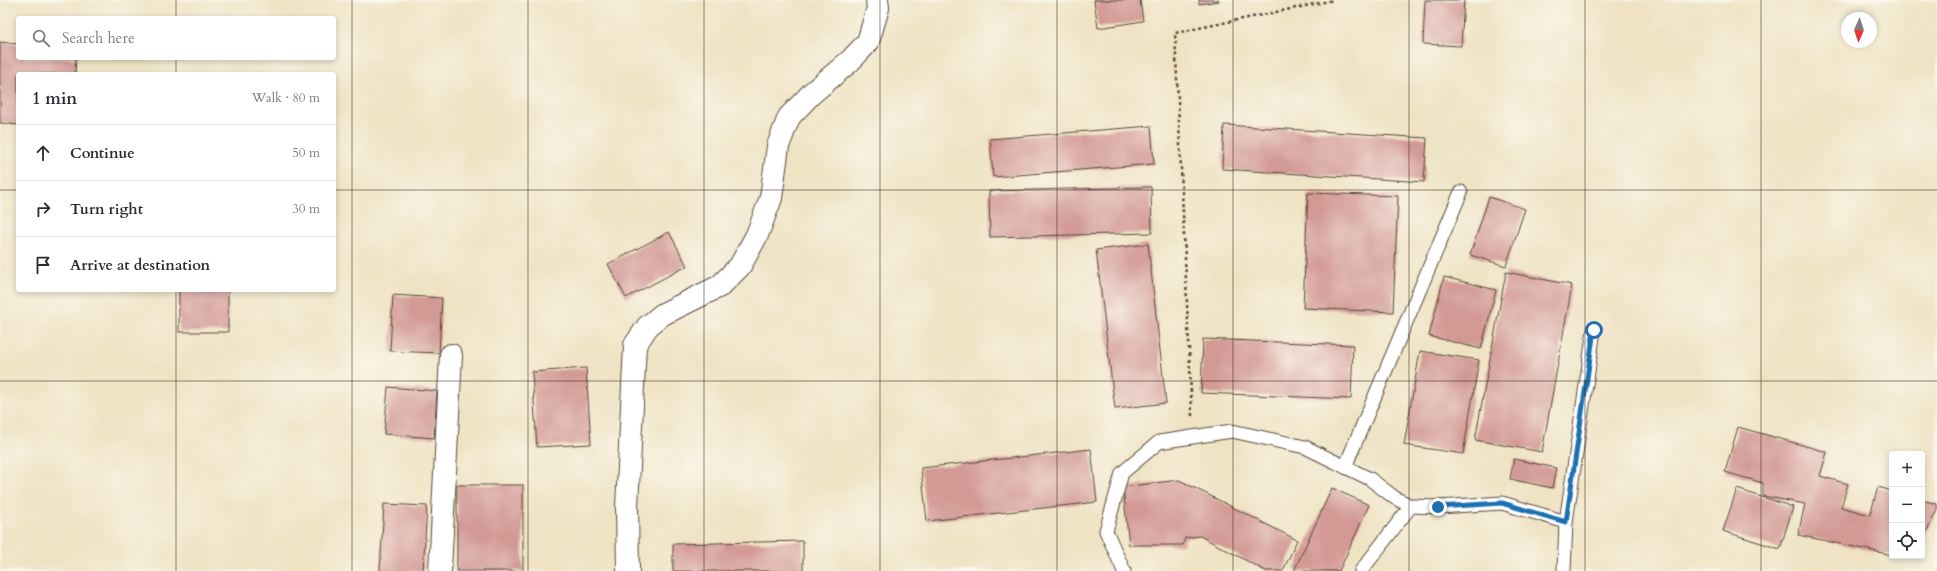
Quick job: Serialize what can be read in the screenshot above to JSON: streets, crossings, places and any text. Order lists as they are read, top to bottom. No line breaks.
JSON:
{"north":"bottom","page":{"search":"Search here","heading":["1 min","Walk · 80 m"],"list":[["Continue","50 m"],["Turn right","30 m"],"Arrive at destination"],"map_buttons":["+","−"]}}
